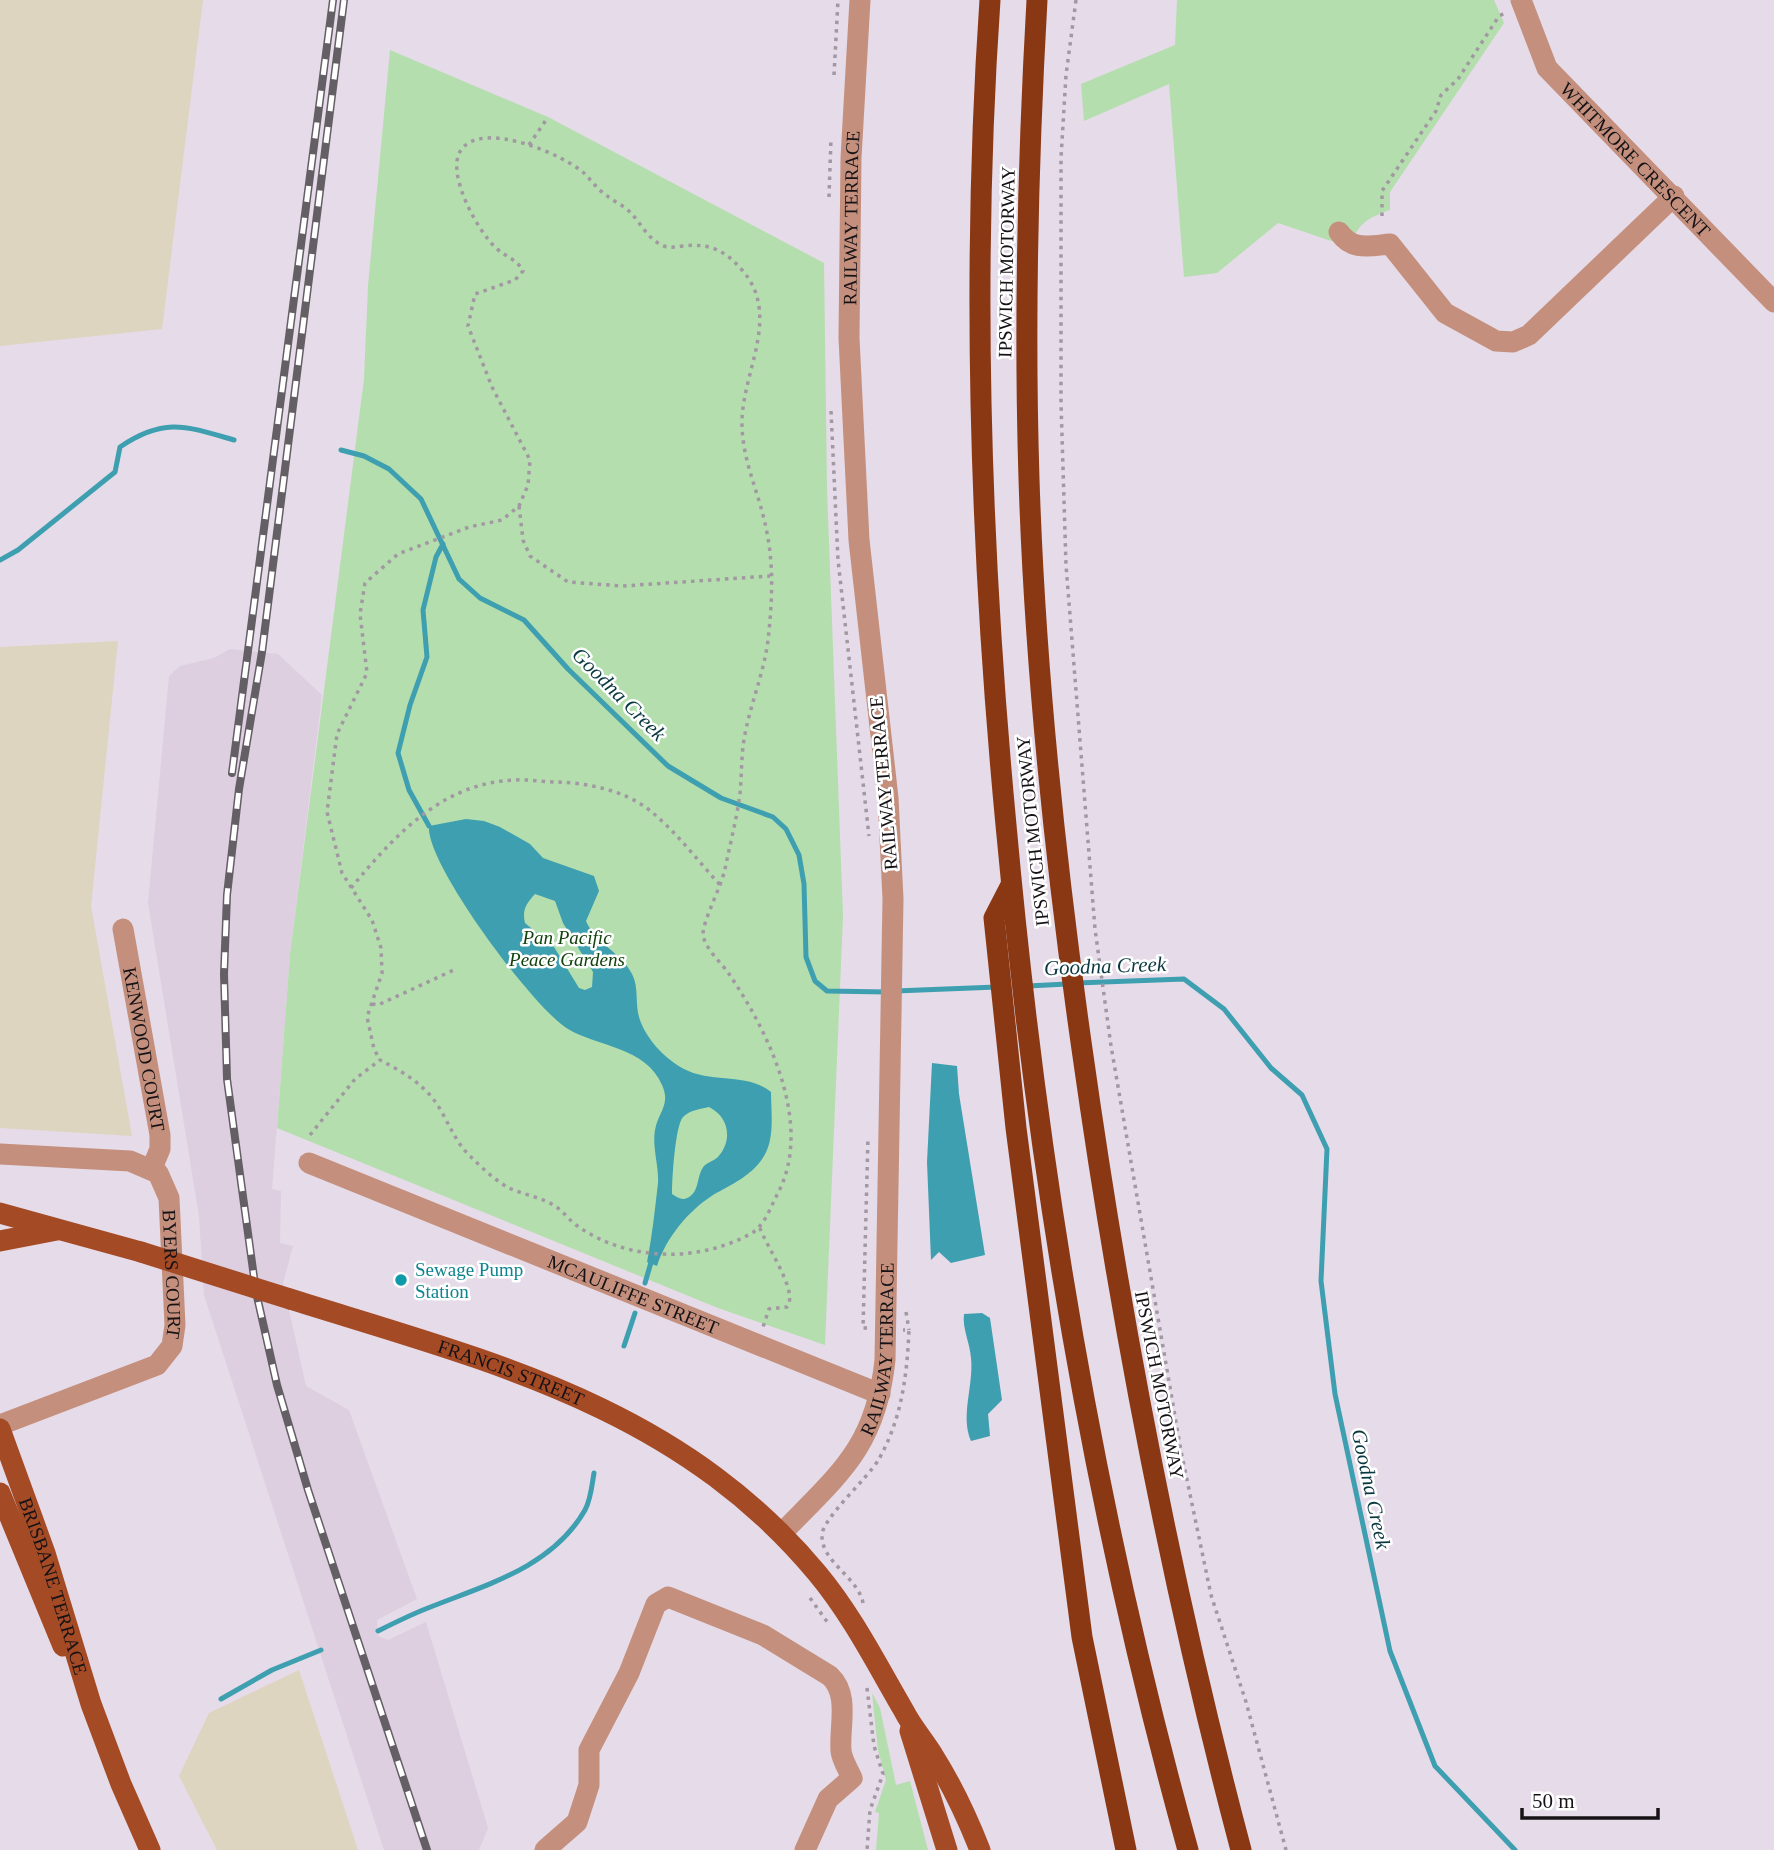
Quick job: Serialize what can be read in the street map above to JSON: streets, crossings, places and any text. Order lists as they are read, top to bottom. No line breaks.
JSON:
{"streets":{"highway":["IPSWICH MOTORWAY"],"main road":["FRANCIS STREET","BRISBANE TERRACE"],"street":["WHITMORE CRESCENT","RAILWAY TERRACE","KENWOOD COURT","BYERS COURT","MCAULIFFE STREET"]},"crossings":[["RAILWAY TERRACE","MCAULIFFE STREET"],["RAILWAY TERRACE","FRANCIS STREET"],["KENWOOD COURT","BYERS COURT"],["BYERS COURT","BRISBANE TERRACE"]],"water":["Goodna Creek"],"parks":["Pan Pacific Peace Gardens"],"places":["Sewage Pump Station"],"scale_bar":"50 m"}
